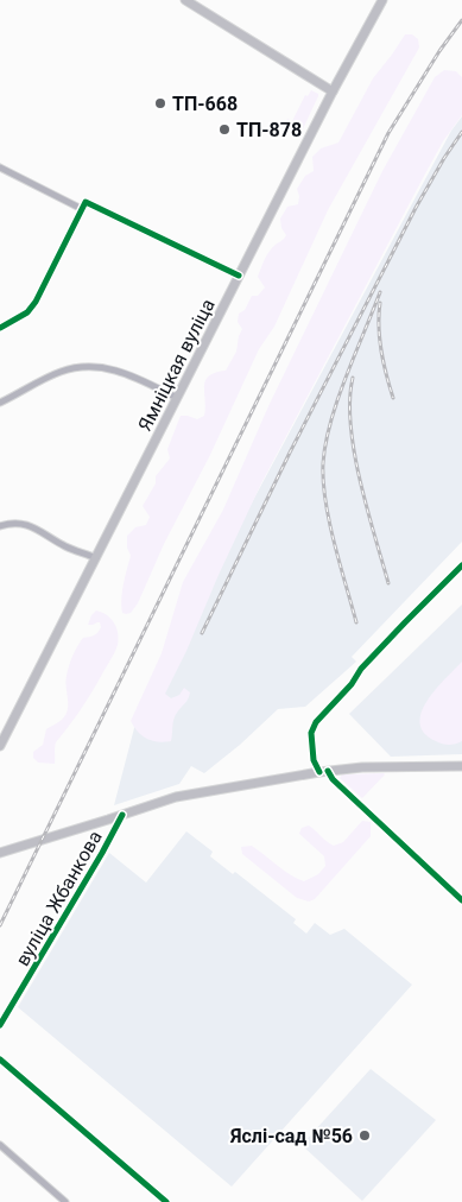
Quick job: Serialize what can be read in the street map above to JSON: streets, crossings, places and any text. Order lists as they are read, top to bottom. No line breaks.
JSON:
{"streets":{"main road":["Ямніцкая вуліца"],"street":["вуліца Жбанкова"]},"places":["ТП-668","ТП-878","Яслі-сад №56"]}
